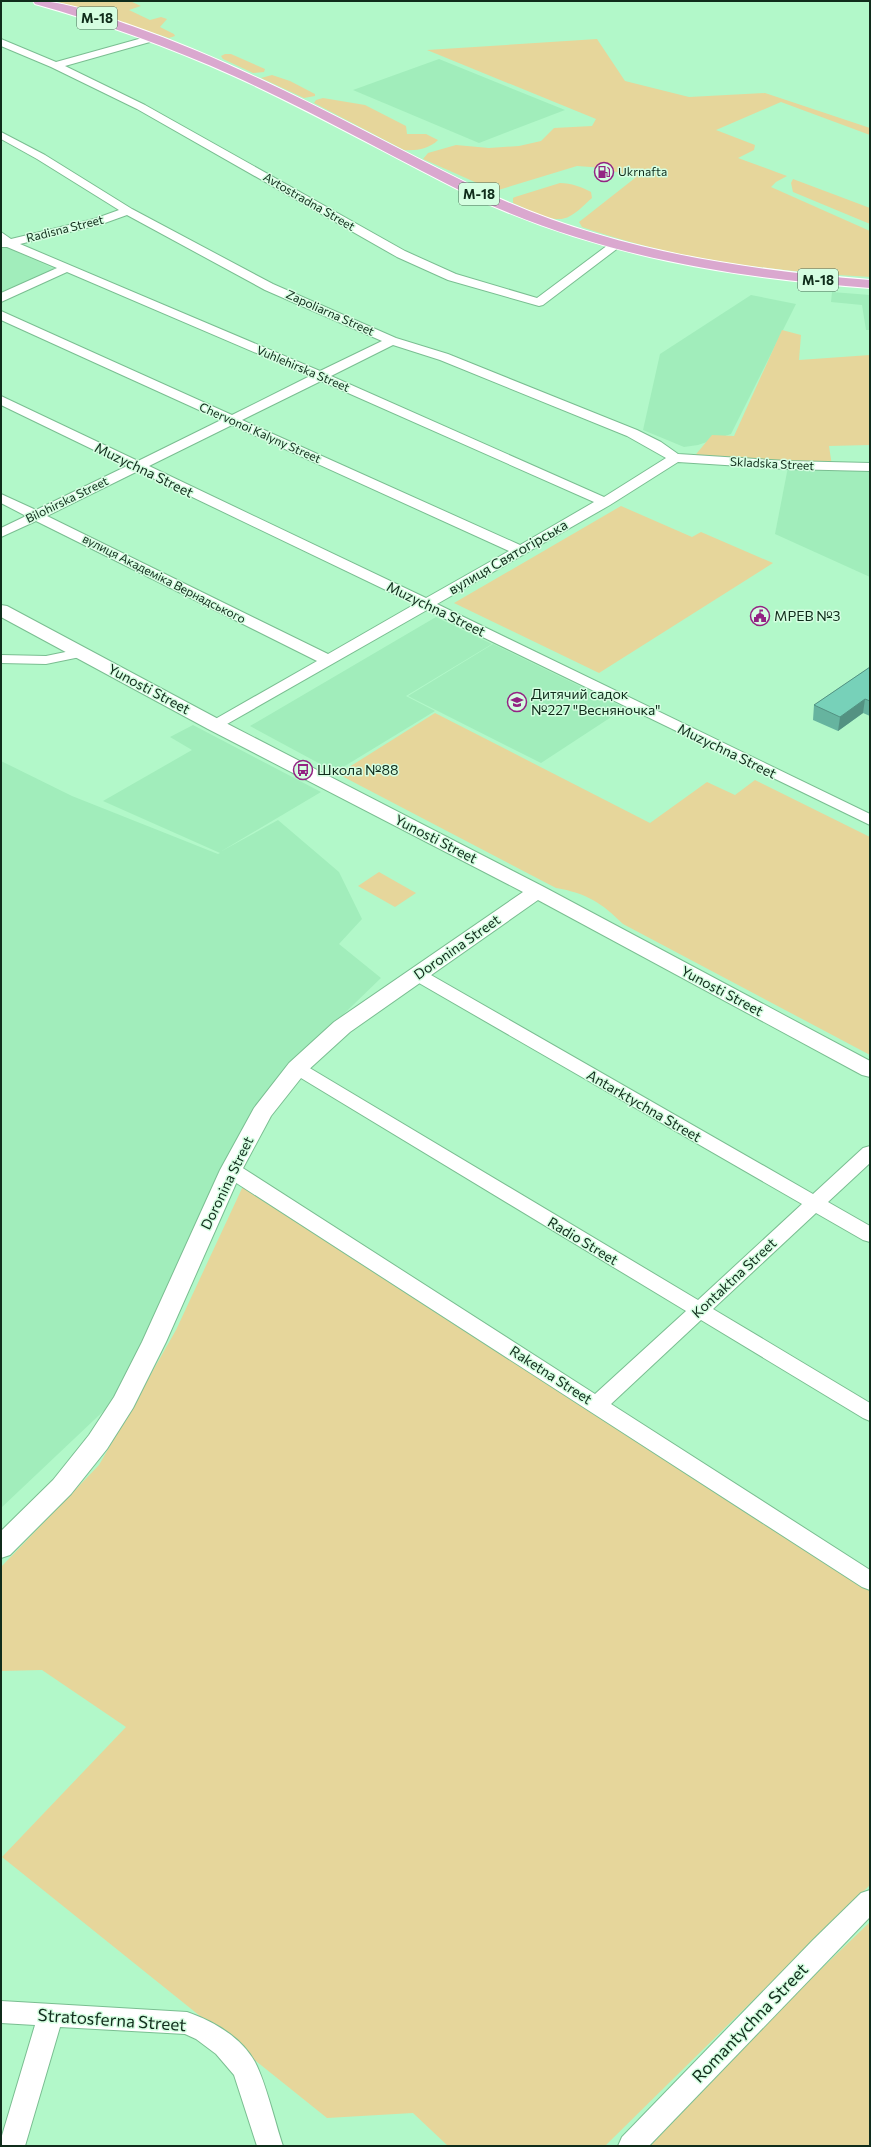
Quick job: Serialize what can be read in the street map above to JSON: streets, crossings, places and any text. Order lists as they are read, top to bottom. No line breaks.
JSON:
{"streets":{"highway":["М-18"],"street":["Avtostradna Street","Radisna Street","Zapoliarna Street","Vuhlehirska Street","Chervonoi Kalyny Street","Skladska Street","Muzychna Street","Bilohirska Street","вулиця Святогірська","вулиця Академіка Вернадського","Yunosti Street","Doronina Street","Antarktychna Street","Radio Street","Kontaktna Street","Raketna Street","Stratosferna Street","Romantychna Street"]},"crossings":[["М-18","Avtostradna Street"],["Radisna Street","Zapoliarna Street"],["Radisna Street","Vuhlehirska Street"],["Zapoliarna Street","Skladska Street"],["Zapoliarna Street","Bilohirska Street"],["Zapoliarna Street","вулиця Святогірська"],["Vuhlehirska Street","Bilohirska Street"],["Vuhlehirska Street","вулиця Святогірська"],["Chervonoi Kalyny Street","Bilohirska Street"],["Chervonoi Kalyny Street","вулиця Святогірська"],["Skladska Street","вулиця Святогірська"],["Muzychna Street","Bilohirska Street"],["Muzychna Street","вулиця Святогірська"],["Bilohirska Street","вулиця Академіка Вернадського"],["вулиця Святогірська","вулиця Академіка Вернадського"],["вулиця Святогірська","Yunosti Street"],["Yunosti Street","Doronina Street"],["Doronina Street","Antarktychna Street"],["Doronina Street","Radio Street"],["Doronina Street","Raketna Street"],["Antarktychna Street","Kontaktna Street"],["Radio Street","Kontaktna Street"],["Kontaktna Street","Raketna Street"]],"places":{"fuel station":["Ukrnafta"],"public building":["МРЕВ №3"],"school or university":["Дитячий садок №227 \"Весняночка\""],"bus stop":["Школа №88"]}}
